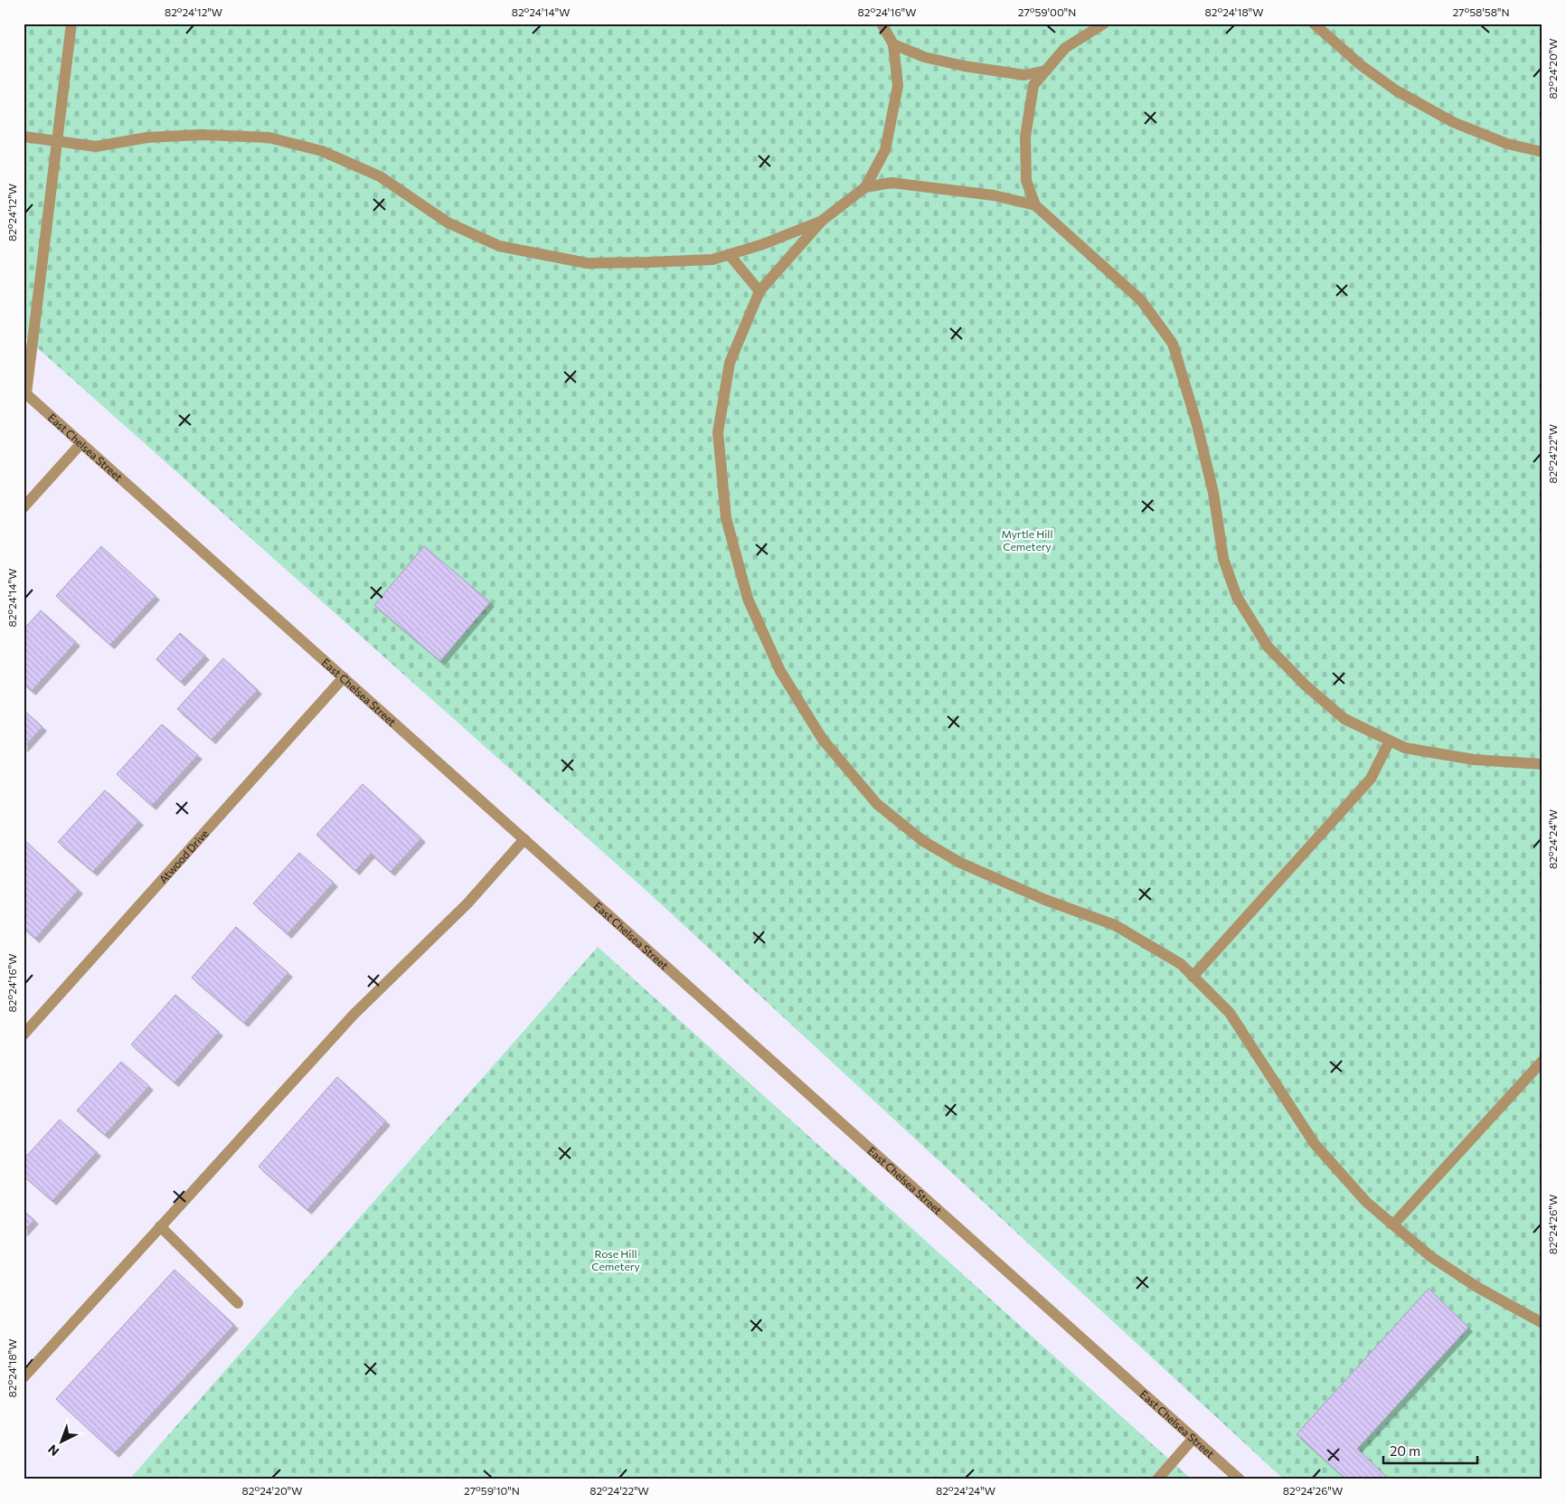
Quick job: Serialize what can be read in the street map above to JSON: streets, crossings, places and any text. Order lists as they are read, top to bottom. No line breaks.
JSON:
{"streets":{"street":["East Chelsea Street","Atwood Drive"]},"crossings":[["East Chelsea Street","Atwood Drive"]],"parks":["Myrtle Hill Cemetery","Rose Hill Cemetery"],"scale_bar":"20 m","north":"bottom left","coordinates":["82°24'12\"W","82°24'14\"W","82°24'16\"W","27°59'00\"N","82°24'18\"W","27°58'58\"N","82°24'20\"W","82°24'22\"W","82°24'24\"W","82°24'26\"W","27°59'10\"N"]}
